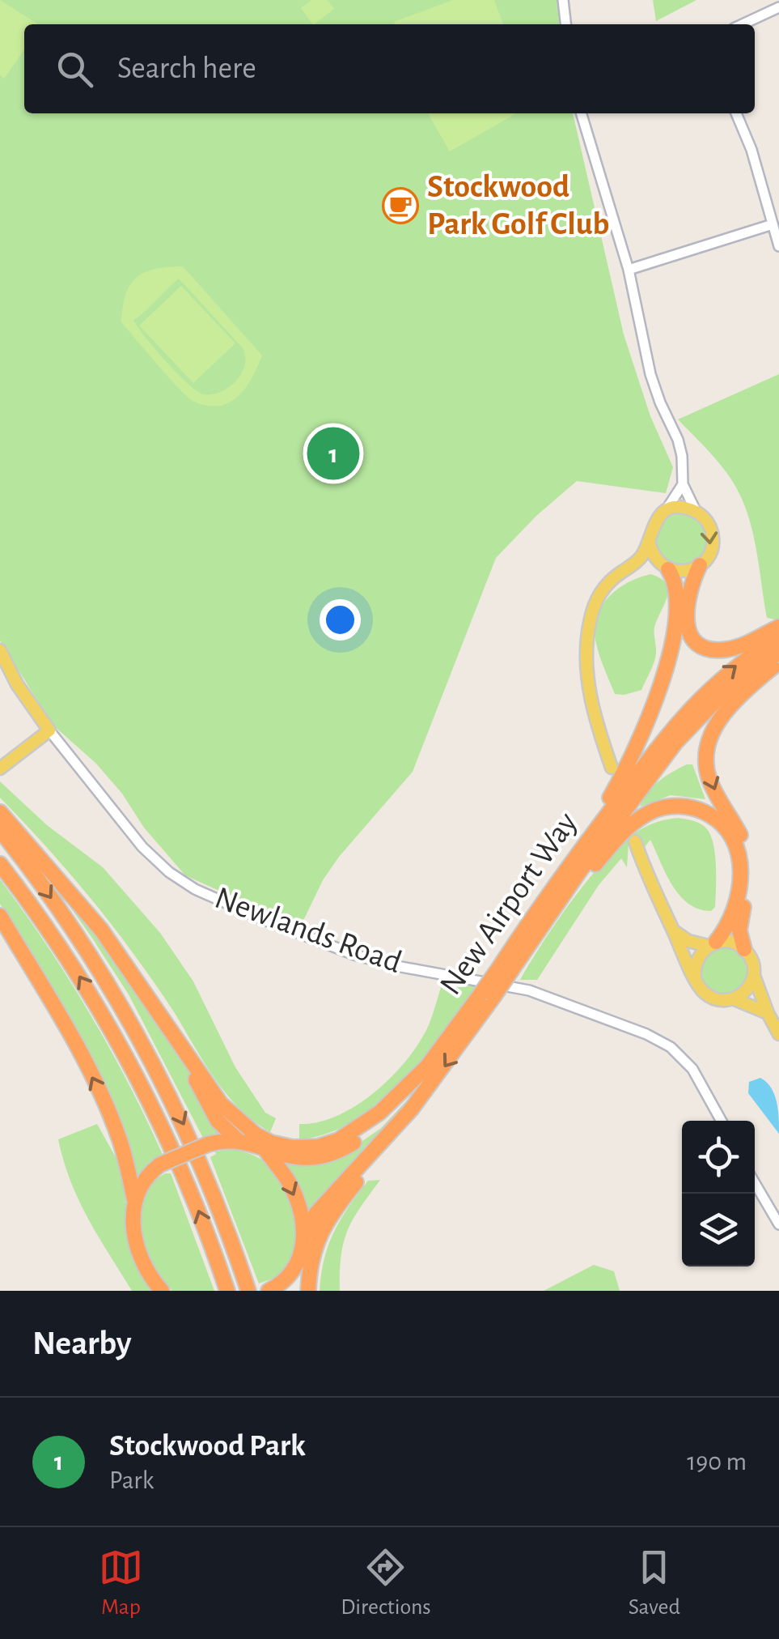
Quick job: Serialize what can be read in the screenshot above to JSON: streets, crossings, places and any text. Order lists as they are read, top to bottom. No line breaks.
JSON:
{"streets":{"highway":["New Airport Way"],"main road":["Newlands Road"]},"places":{"cafe":["Stockwood Park Golf Club"]},"page":{"search":"Search here","pins":"1","heading":"Nearby","list":[{"mark":"1","name":"Stockwood Park","note":"Park","value":"190 m"}],"nav":["Map","Directions","Saved"]}}
